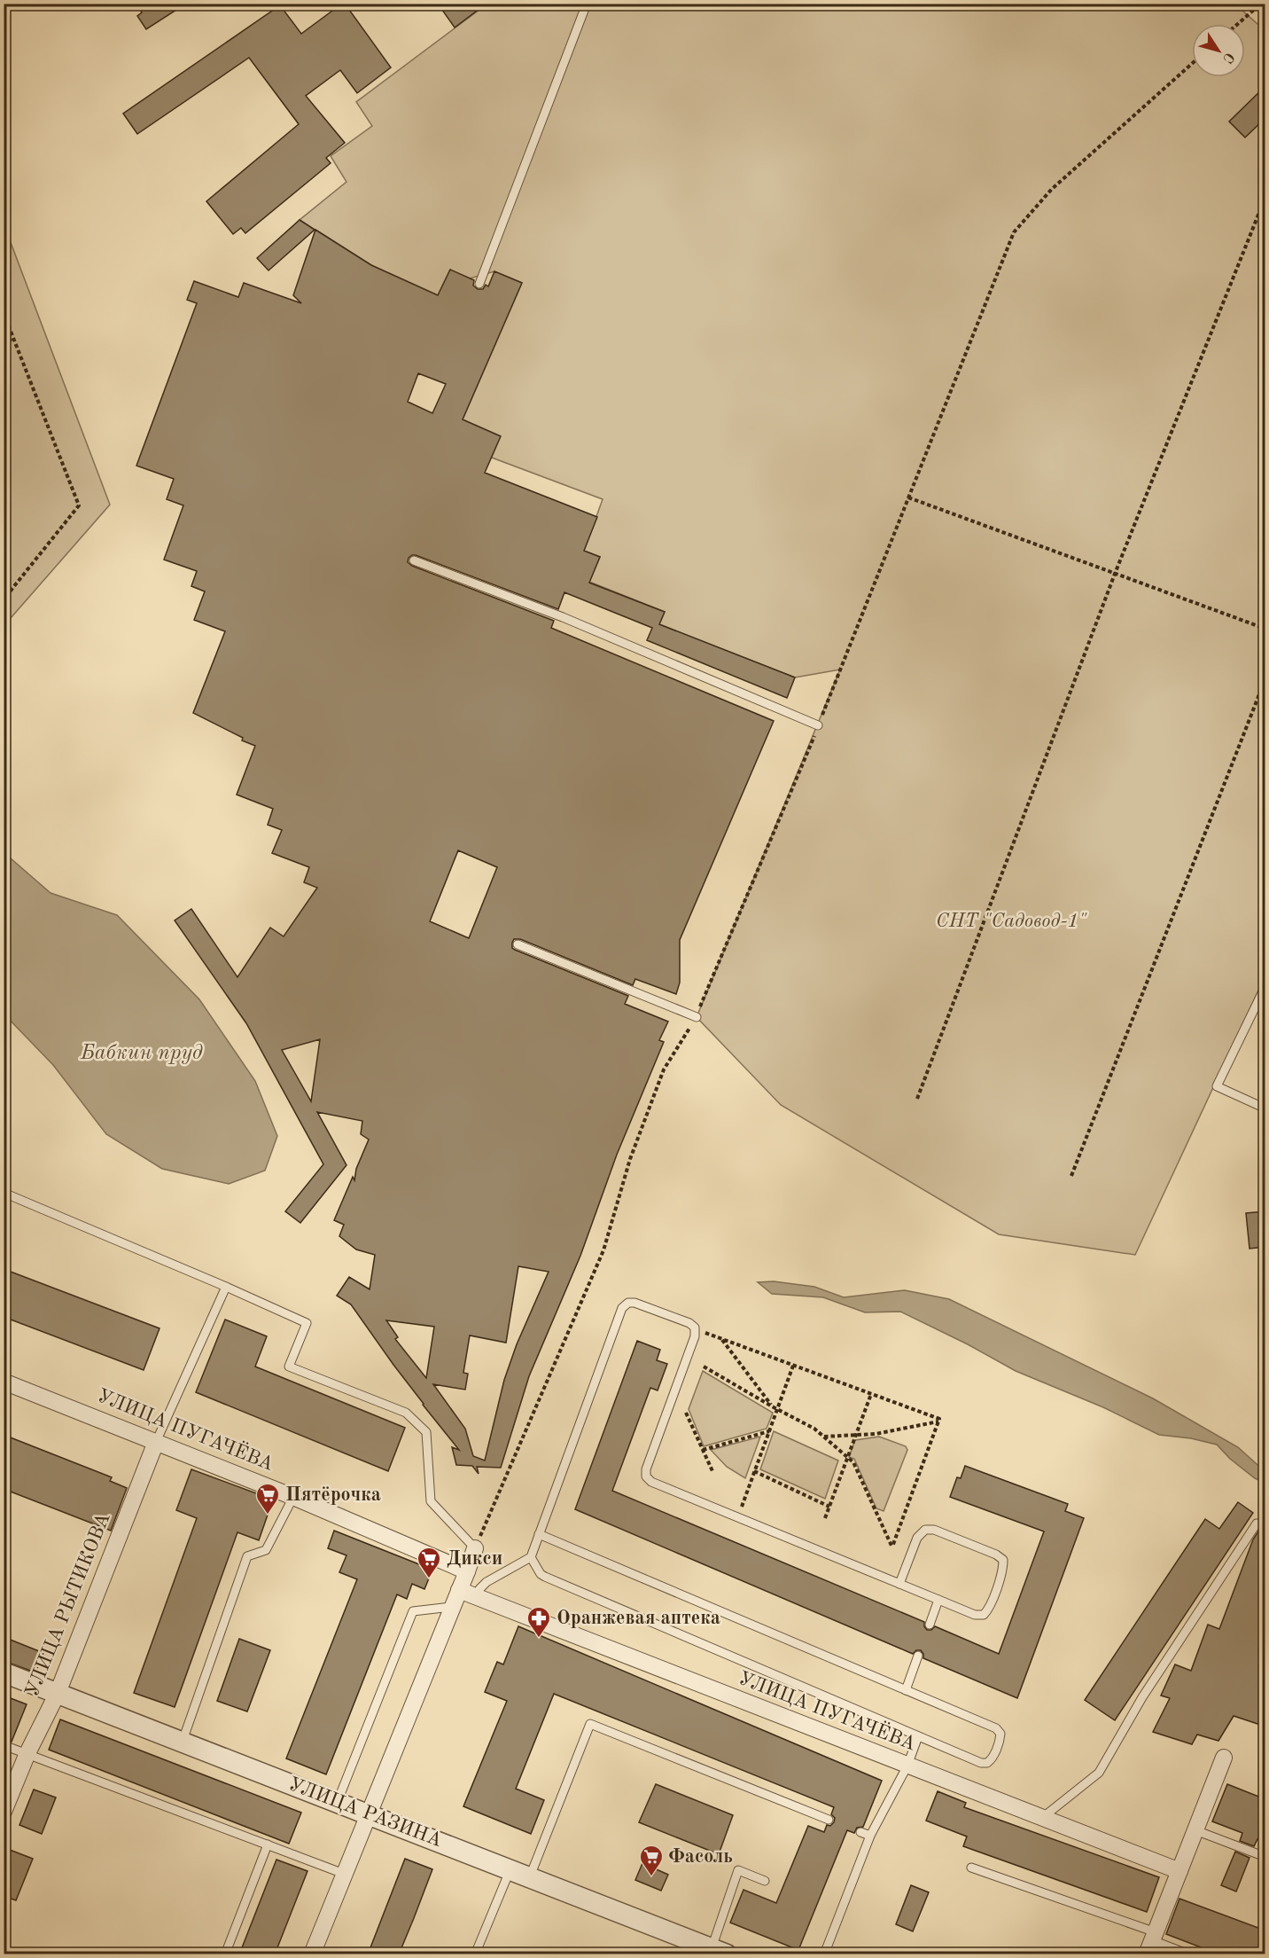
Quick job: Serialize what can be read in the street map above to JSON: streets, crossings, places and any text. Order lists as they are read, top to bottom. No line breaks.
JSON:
{"streets":{"street":["УЛИЦА ПУГАЧЁВА","УЛИЦА РЫТИКОВА","УЛИЦА РАЗИНА"]},"crossings":[["УЛИЦА ПУГАЧЁВА","УЛИЦА РЫТИКОВА"],["УЛИЦА РЫТИКОВА","УЛИЦА РАЗИНА"]],"water":["Бабкин пруд"],"parks":["СНТ \"Садовод-1\""],"places":{"supermarket":["Пятёрочка","Дикси","Фасоль"],"pharmacy":["Оранжевая аптека"]},"north":"bottom right"}
